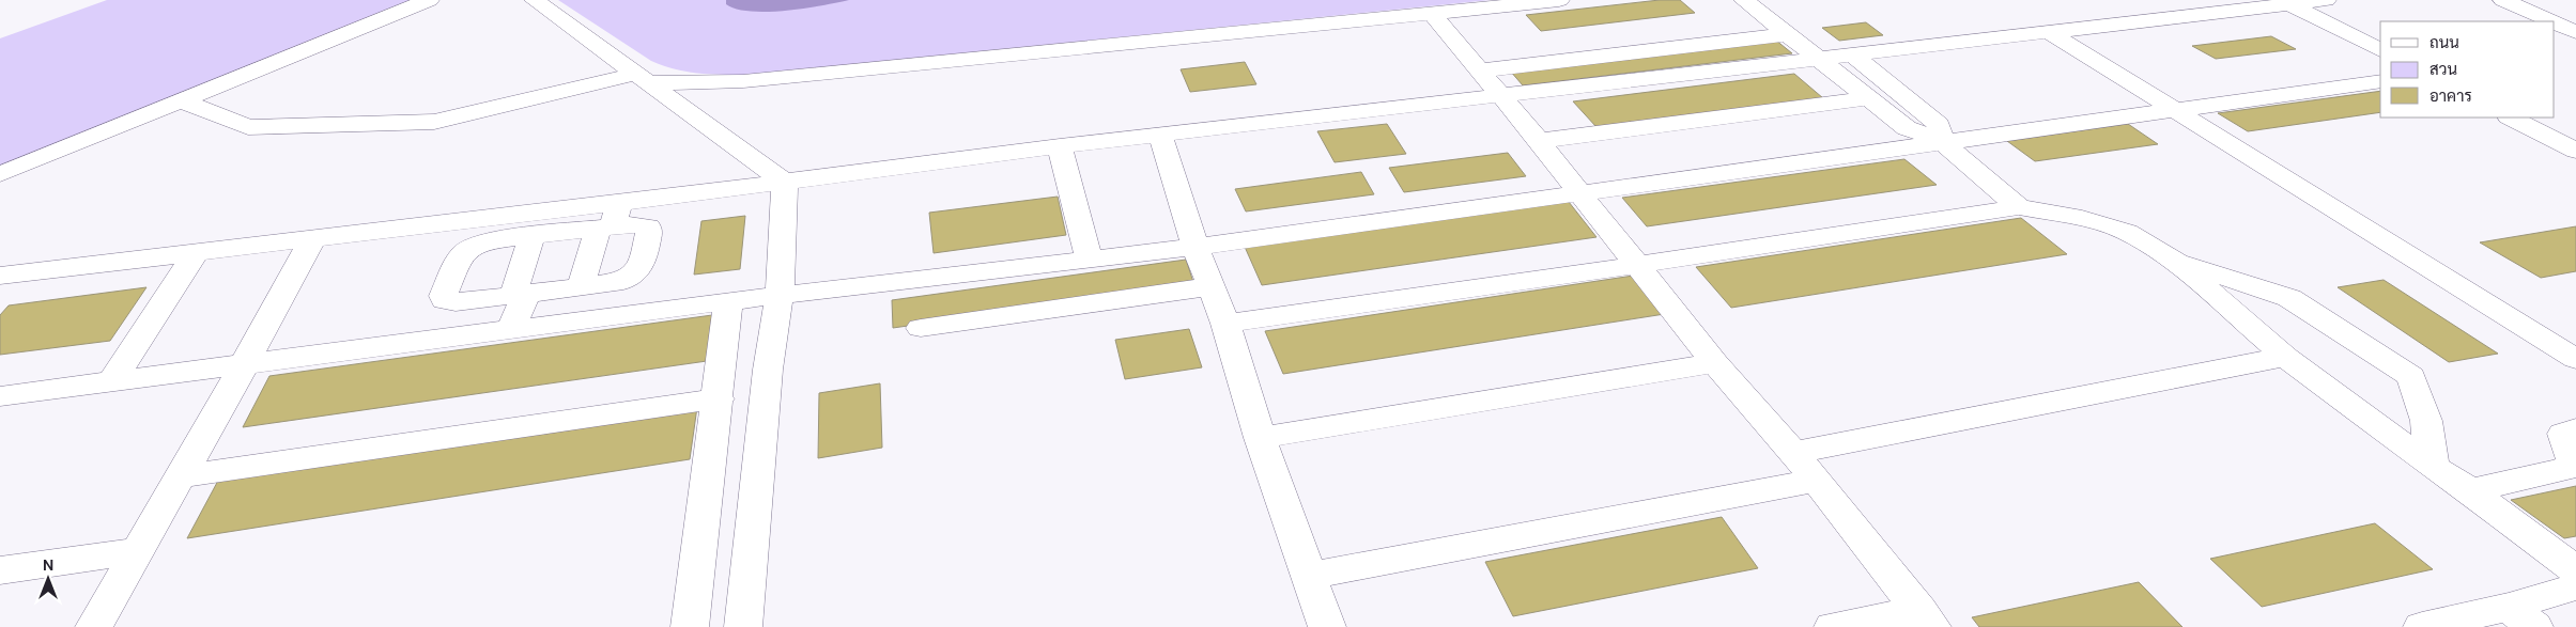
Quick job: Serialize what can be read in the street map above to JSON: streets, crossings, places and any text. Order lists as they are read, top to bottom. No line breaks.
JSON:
{"legend":["ถนน","สวน","อาคาร"],"north":"top"}
